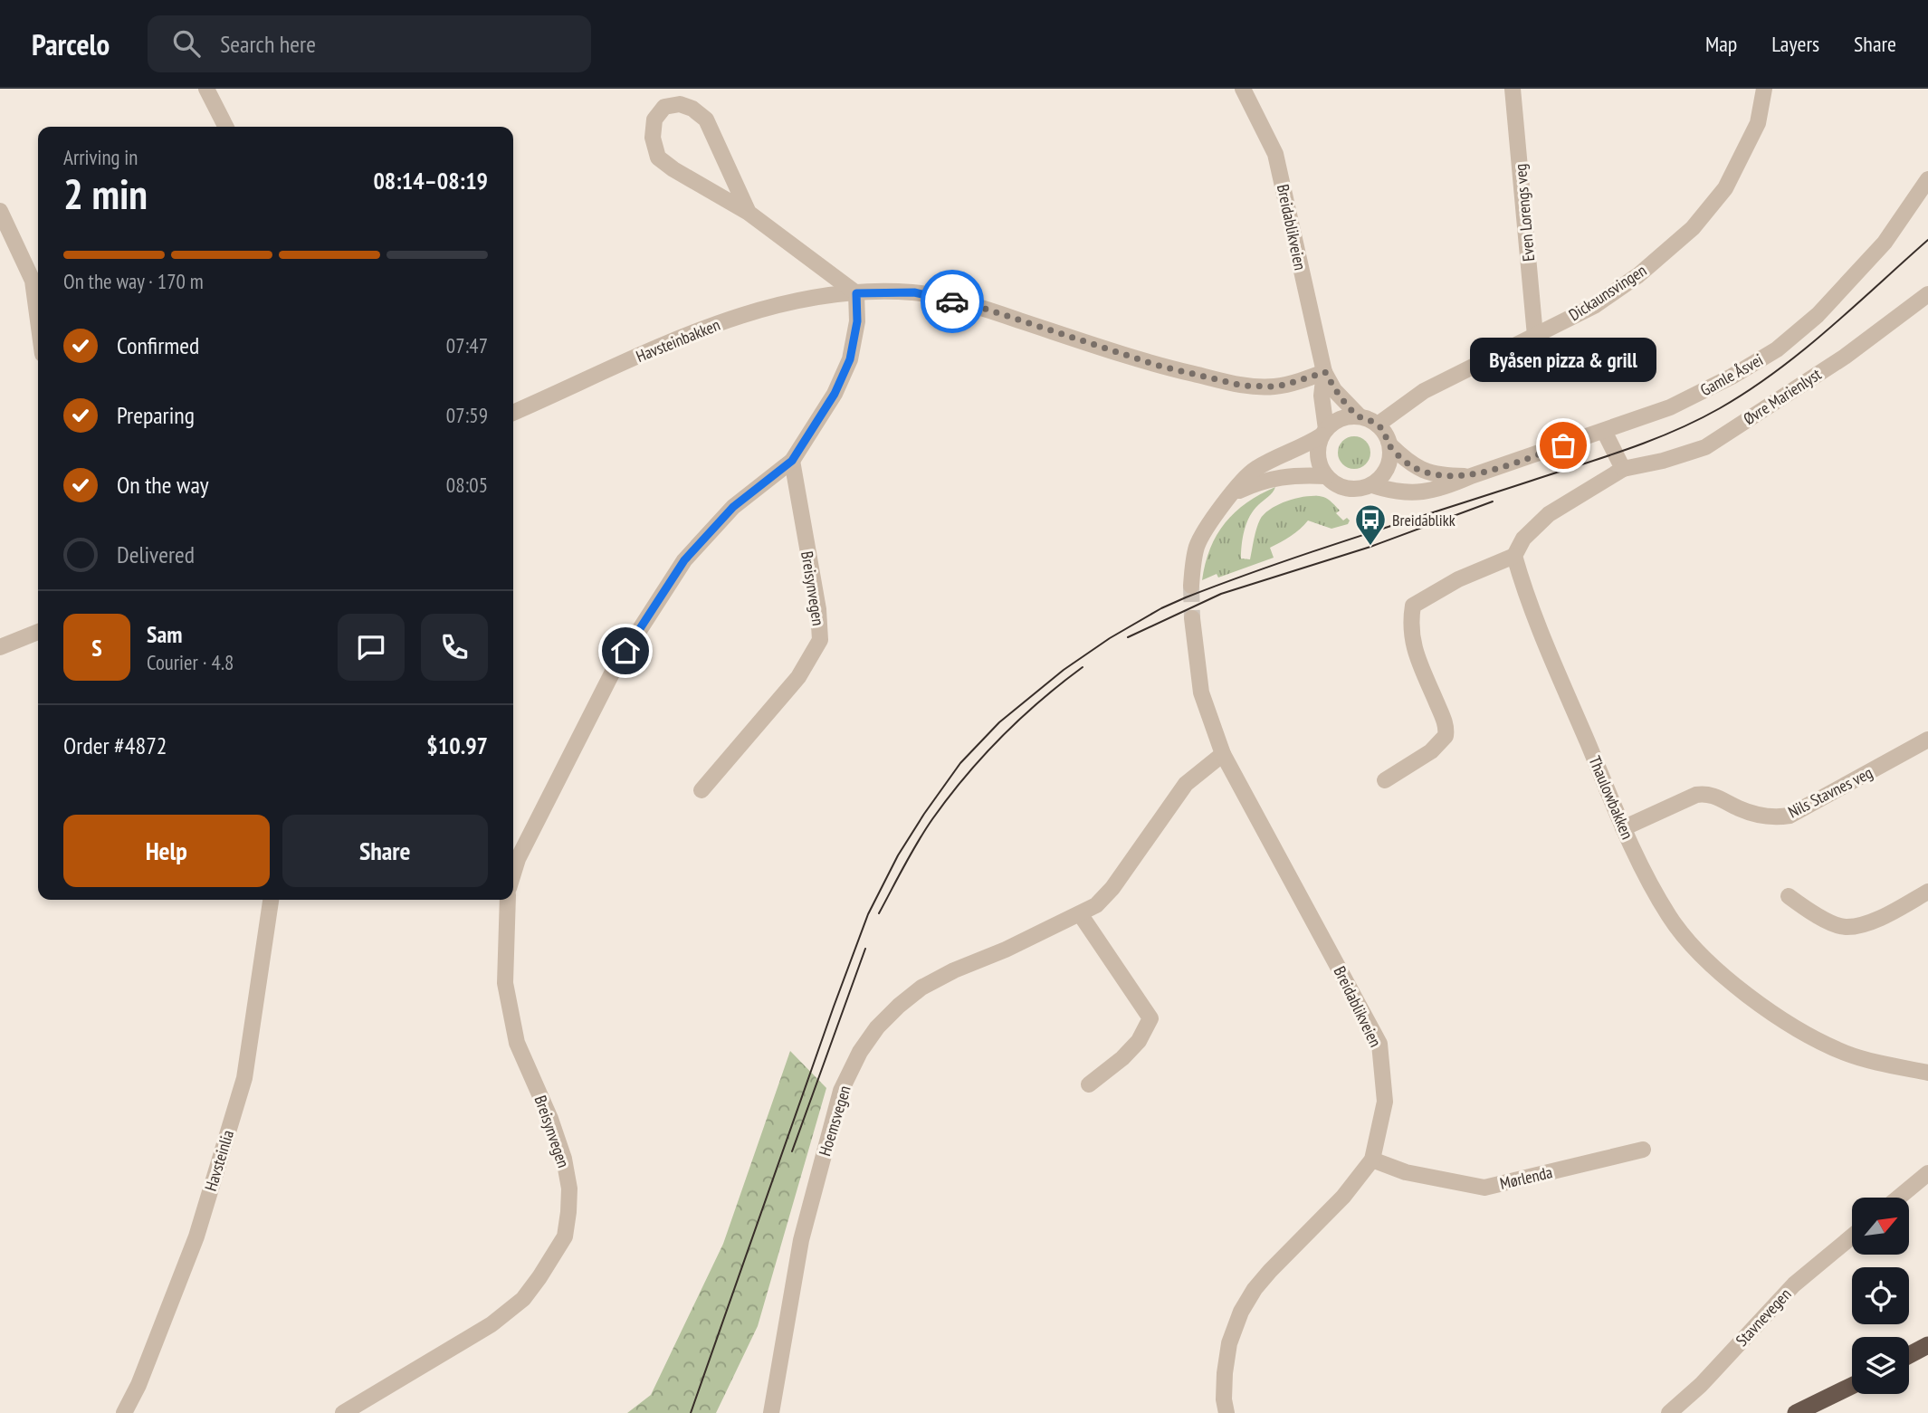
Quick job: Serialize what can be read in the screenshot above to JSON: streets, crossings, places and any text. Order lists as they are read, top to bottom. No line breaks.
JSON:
{"streets":{"street":["Even Lorengs veg","Breidablikveien","Dickaunsvingen","Havsteinbakken","Gamle Åsvei","Øvre Marienlyst","Breisynvegen","Nils Stavnes veg","Thaulowbakken","Hoemsvegen","Havsteinlia","Mørlenda","Stavnevegen"]},"crossings":[["Even Lorengs veg","Dickaunsvingen"],["Breidablikveien","Dickaunsvingen"],["Breidablikveien","Havsteinbakken"],["Breidablikveien","Gamle Åsvei"],["Breidablikveien","Hoemsvegen"],["Breidablikveien","Mørlenda"],["Dickaunsvingen","Gamle Åsvei"],["Nils Stavnes veg","Thaulowbakken"]],"places":{"other":["Byåsen pizza & grill"],"bus stop":["Breidablikk"]},"north":"top right","page":{"header":"Parcelo","search":"Search here","nav":["Map","Layers","Share"],"heading":["2 min","Arriving in","08:14–08:19"],"panel":["Sam","Courier · 4.8","Order #4872","$10.97"],"bar":"On the way · 170 m","list":[["Confirmed","07:47"],["Preparing","07:59"],["On the way","08:05"],"Delivered"],"bubble":"Byåsen pizza & grill","round":"S","buttons":["Help","Share"]}}
